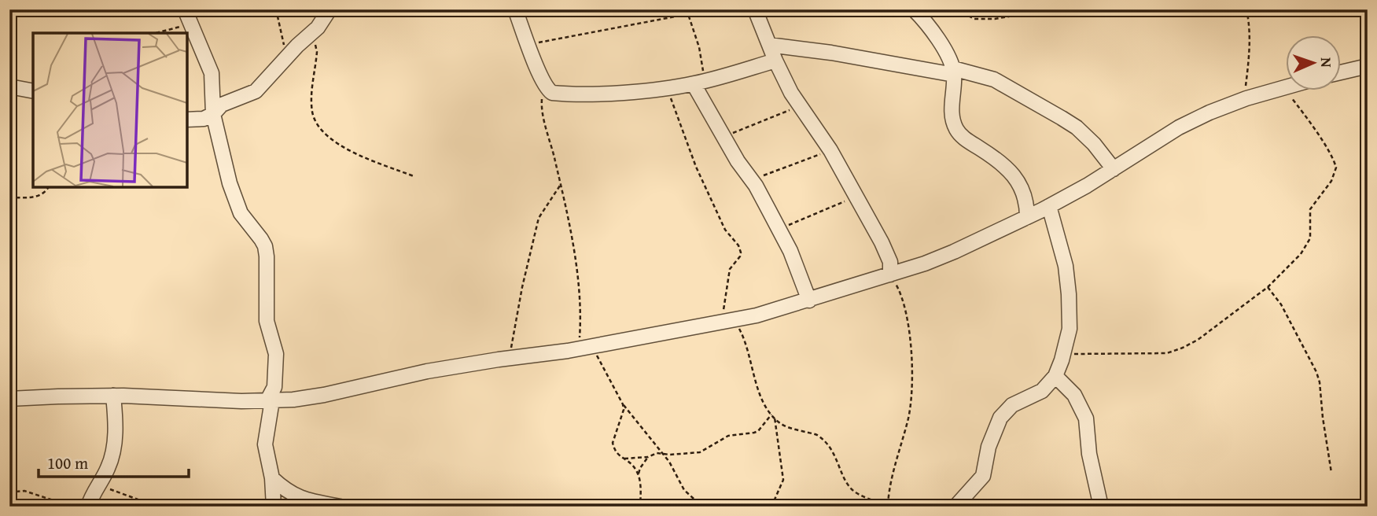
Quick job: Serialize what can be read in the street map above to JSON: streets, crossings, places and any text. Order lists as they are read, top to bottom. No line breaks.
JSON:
{"scale_bar":"100 m","north":"right"}
